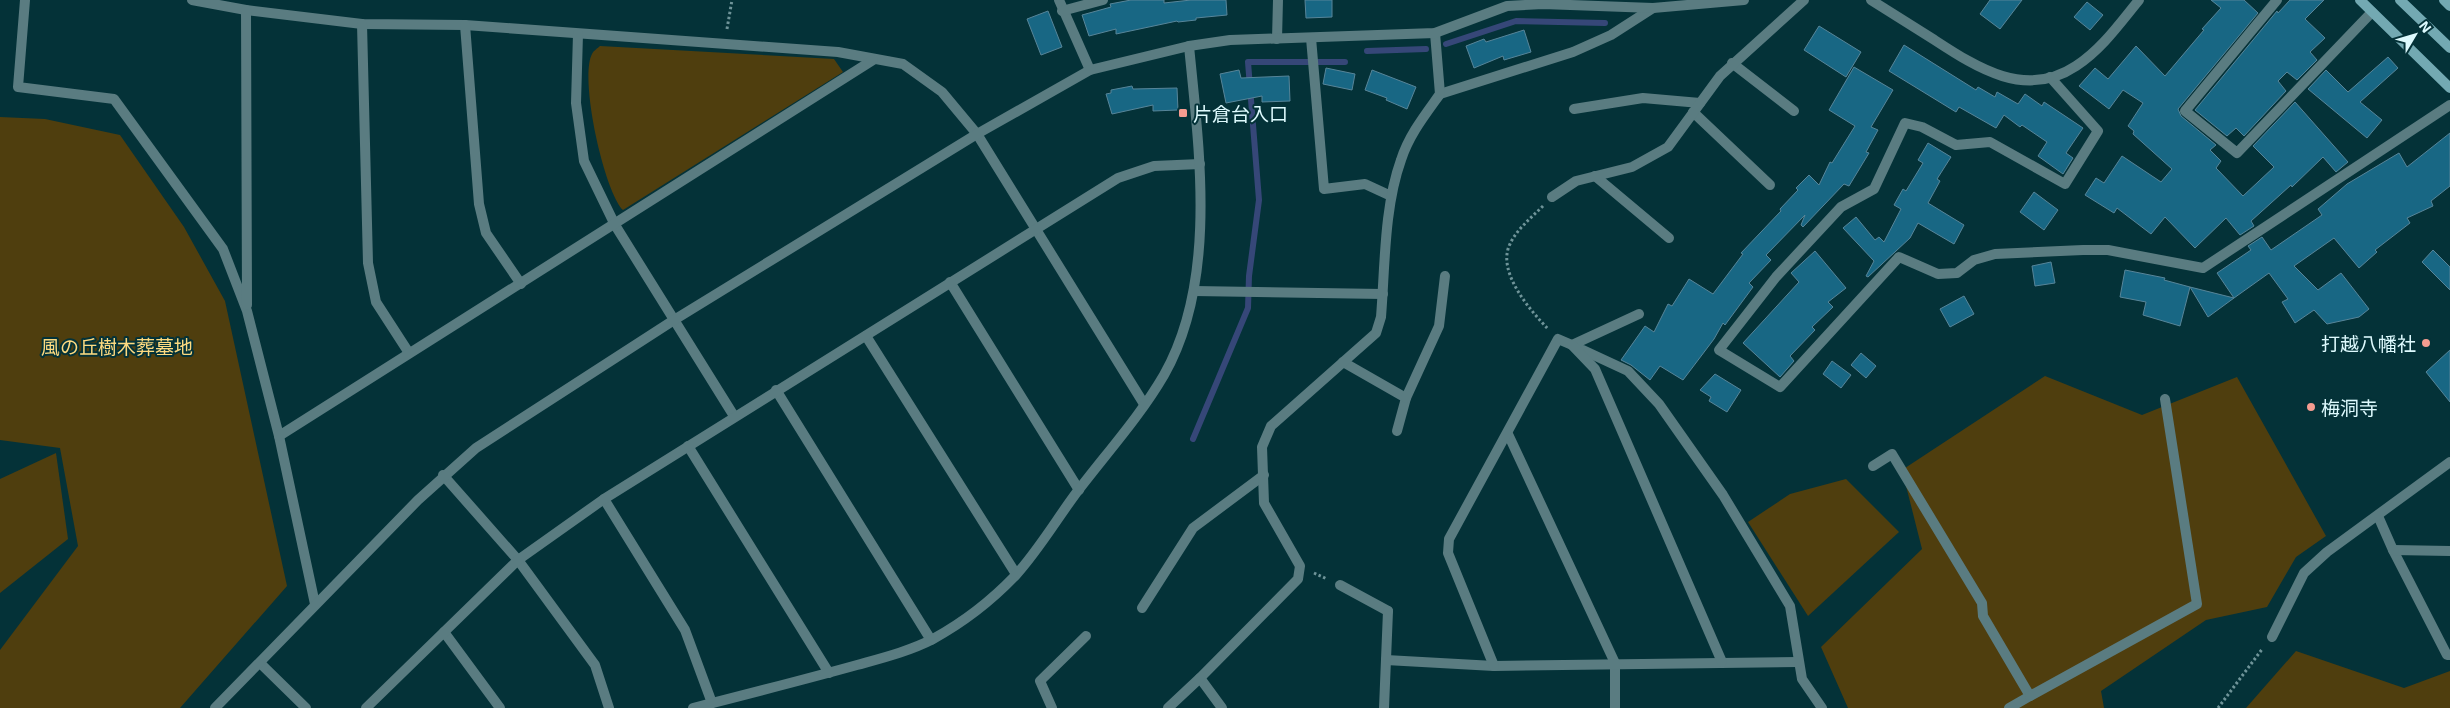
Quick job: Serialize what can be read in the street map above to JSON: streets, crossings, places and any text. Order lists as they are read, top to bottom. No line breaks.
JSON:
{"parks":["風の丘樹木葬墓地"],"places":{"transit":["片倉台入口"],"other":["打越八幡社","梅洞寺"]},"north":"top right"}
